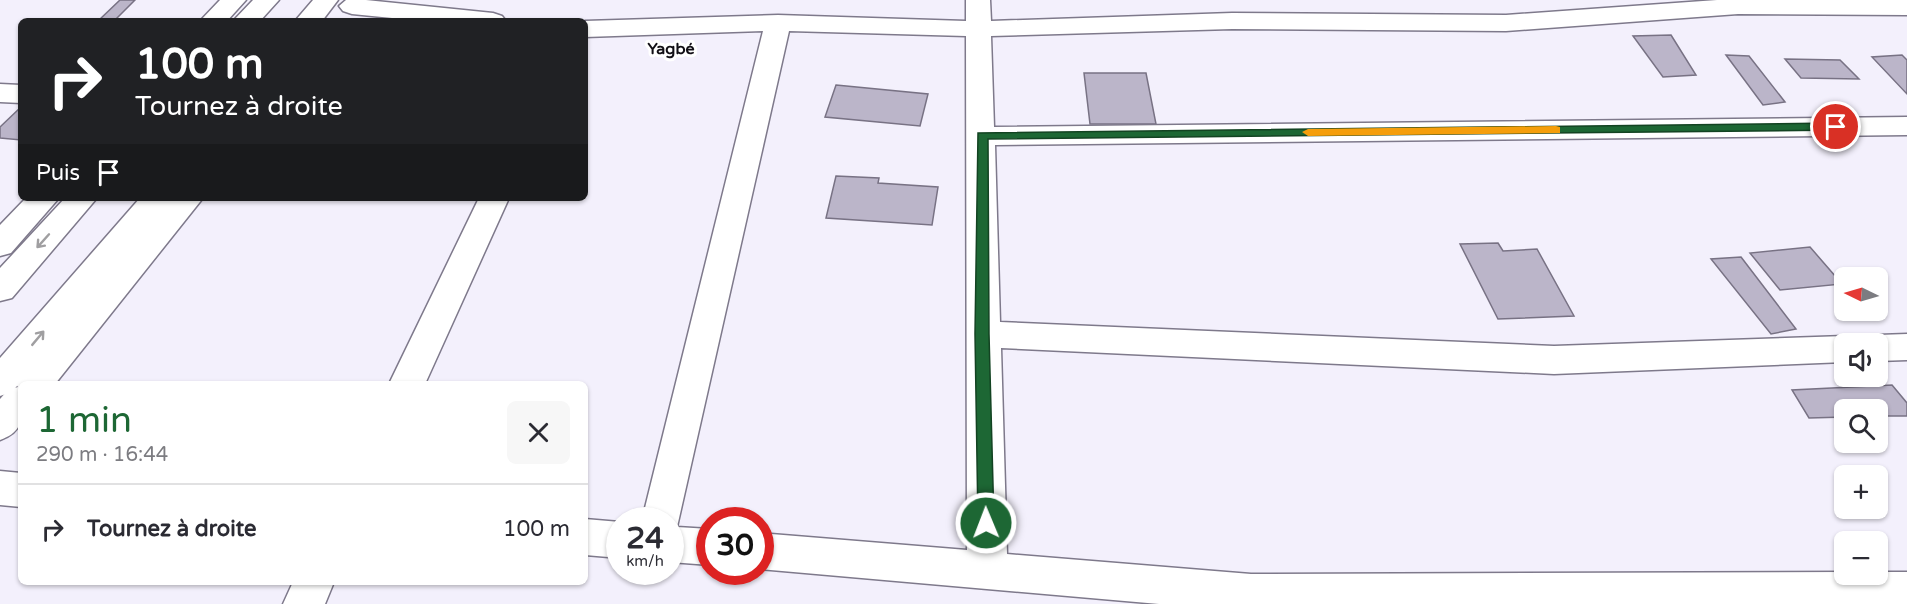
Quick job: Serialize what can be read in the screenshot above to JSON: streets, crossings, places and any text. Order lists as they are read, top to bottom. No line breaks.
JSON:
{"districts":["Yagbé"],"north":"left","page":{"turn":["100 m","Tournez à droite"],"then":"Puis","map_buttons":["+","−"],"heading":["1 min","290 m · 16:44"],"list":[{"name":"Tournez à droite","value":"100 m"}],"speed":"24 km/h","limit":"30"}}
